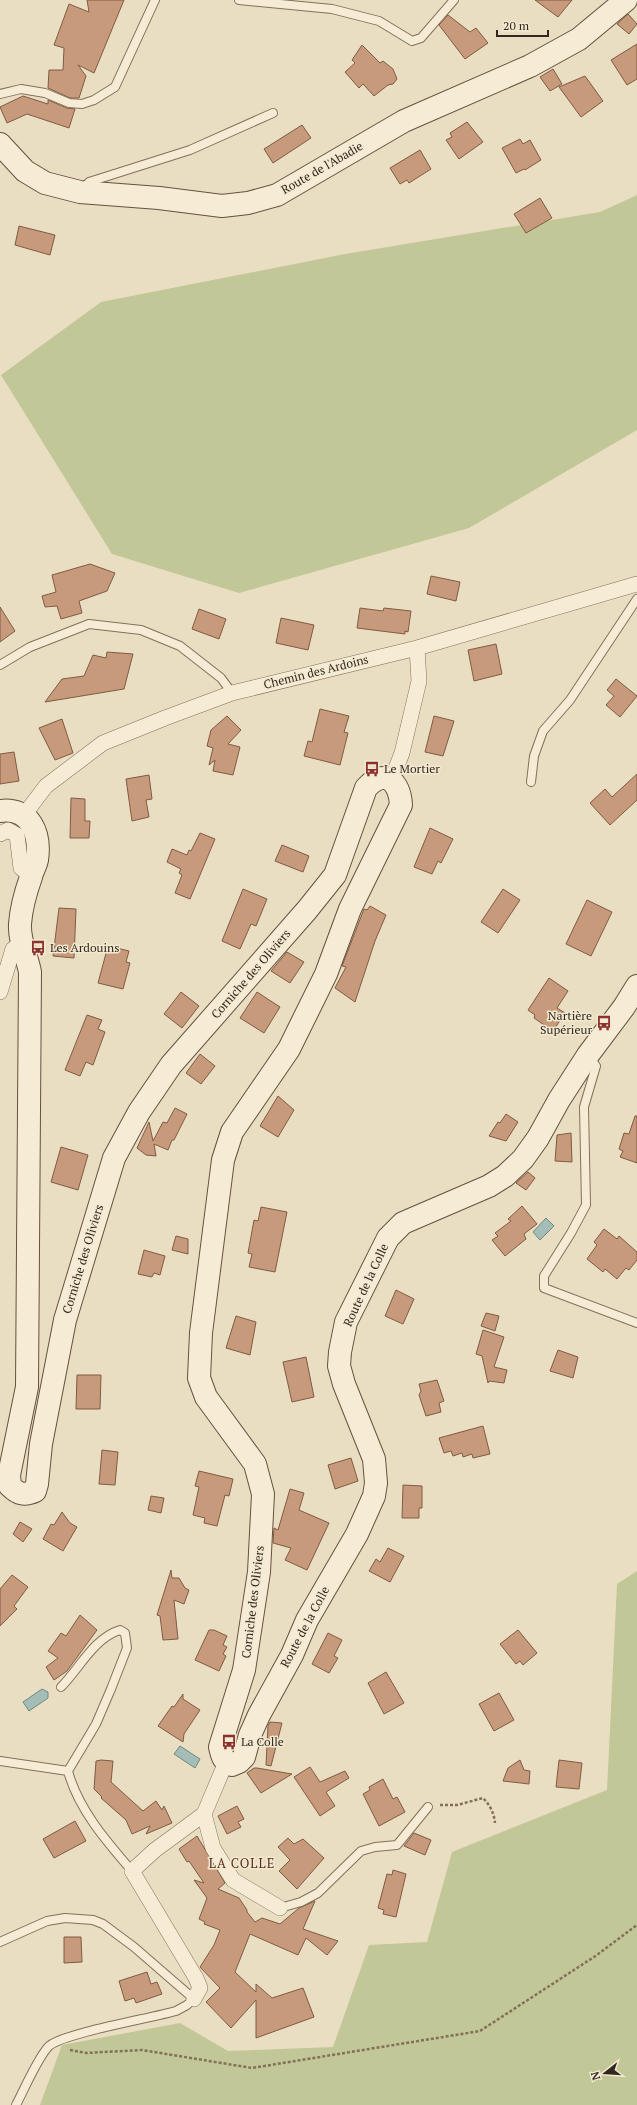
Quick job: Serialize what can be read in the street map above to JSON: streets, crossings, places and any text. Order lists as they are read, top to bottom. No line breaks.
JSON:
{"streets":{"street":["Route de l'Abadie","Chemin des Ardoins","Corniche des Oliviers","Route de la Colle"]},"crossings":[["Chemin des Ardoins","Corniche des Oliviers"],["Corniche des Oliviers","Route de la Colle"]],"districts":["LA COLLE"],"places":{"bus stop":["Le Mortier","Les Ardouins","Nartière Supérieur","La Colle"]},"scale_bar":"20 m","north":"left"}
